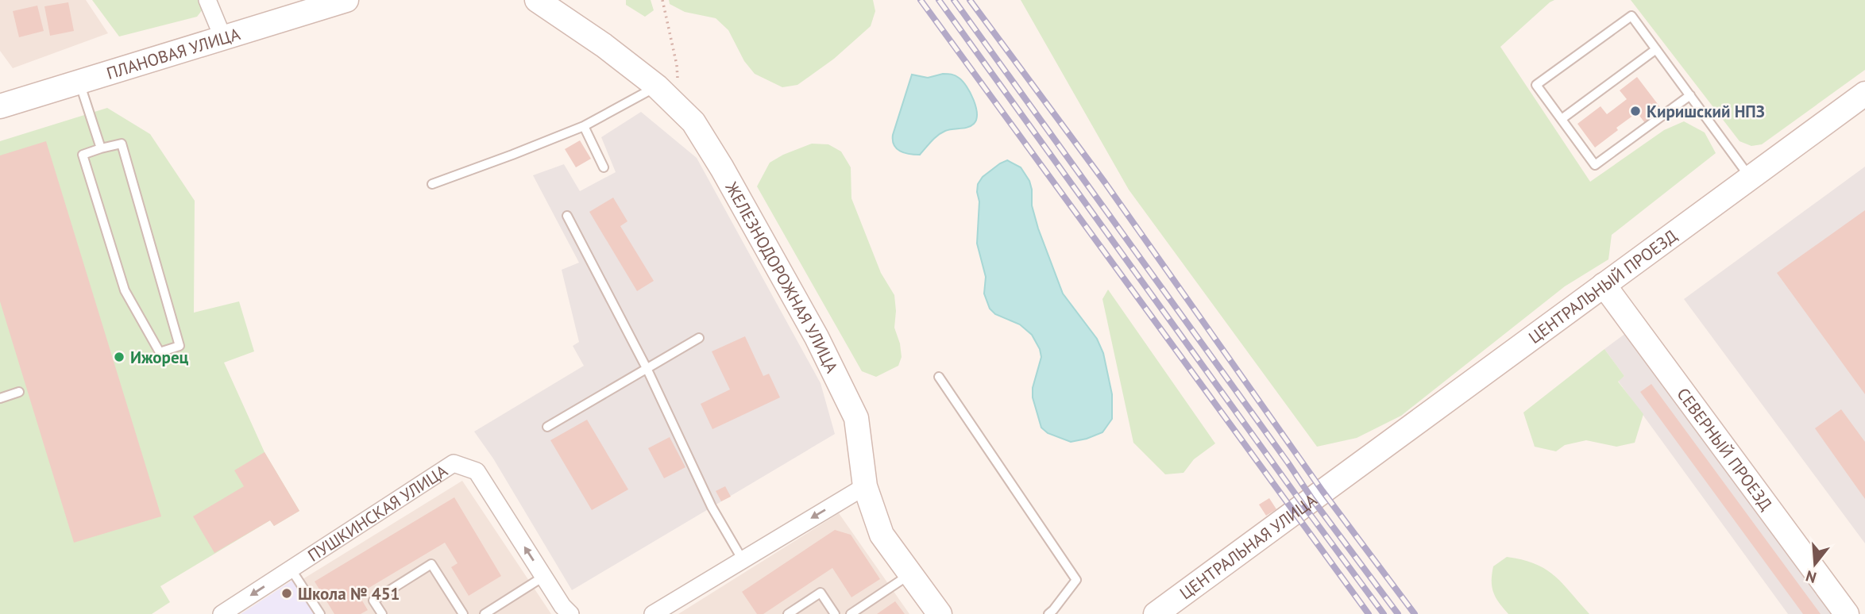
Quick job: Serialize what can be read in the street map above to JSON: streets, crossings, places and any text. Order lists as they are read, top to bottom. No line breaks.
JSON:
{"streets":{"street":["ПЛАНОВАЯ УЛИЦА","ЖЕЛЕЗНОДОРОЖНАЯ УЛИЦА","ЦЕНТРАЛЬНЫЙ ПРОЕЗД","СЕВЕРНЫЙ ПРОЕЗД","ПУШКИНСКАЯ УЛИЦА","ЦЕНТРАЛЬНАЯ УЛИЦА"]},"crossings":[["ЦЕНТРАЛЬНЫЙ ПРОЕЗД","СЕВЕРНЫЙ ПРОЕЗД"],["ЦЕНТРАЛЬНЫЙ ПРОЕЗД","ЦЕНТРАЛЬНАЯ УЛИЦА"]],"places":["Киришский НПЗ","Ижорец","Школа № 451"],"north":"bottom"}
